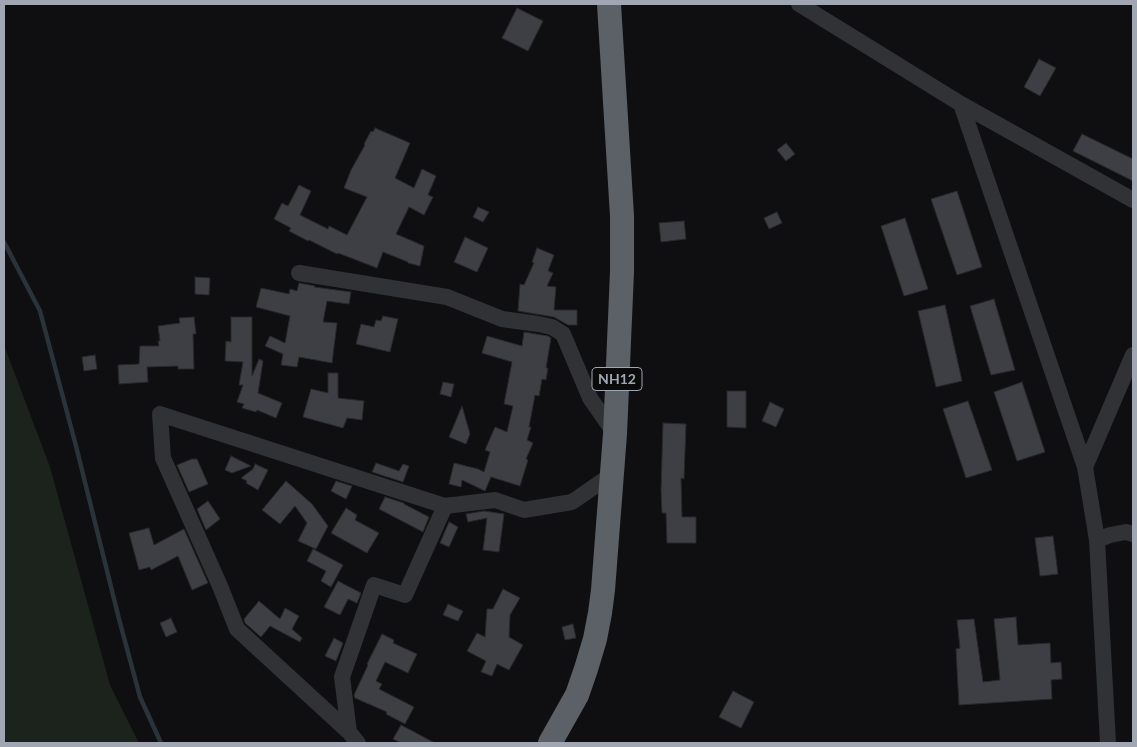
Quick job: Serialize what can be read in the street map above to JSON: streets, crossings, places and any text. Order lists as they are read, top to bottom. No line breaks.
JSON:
{"streets":{"highway":["NH12"]}}
